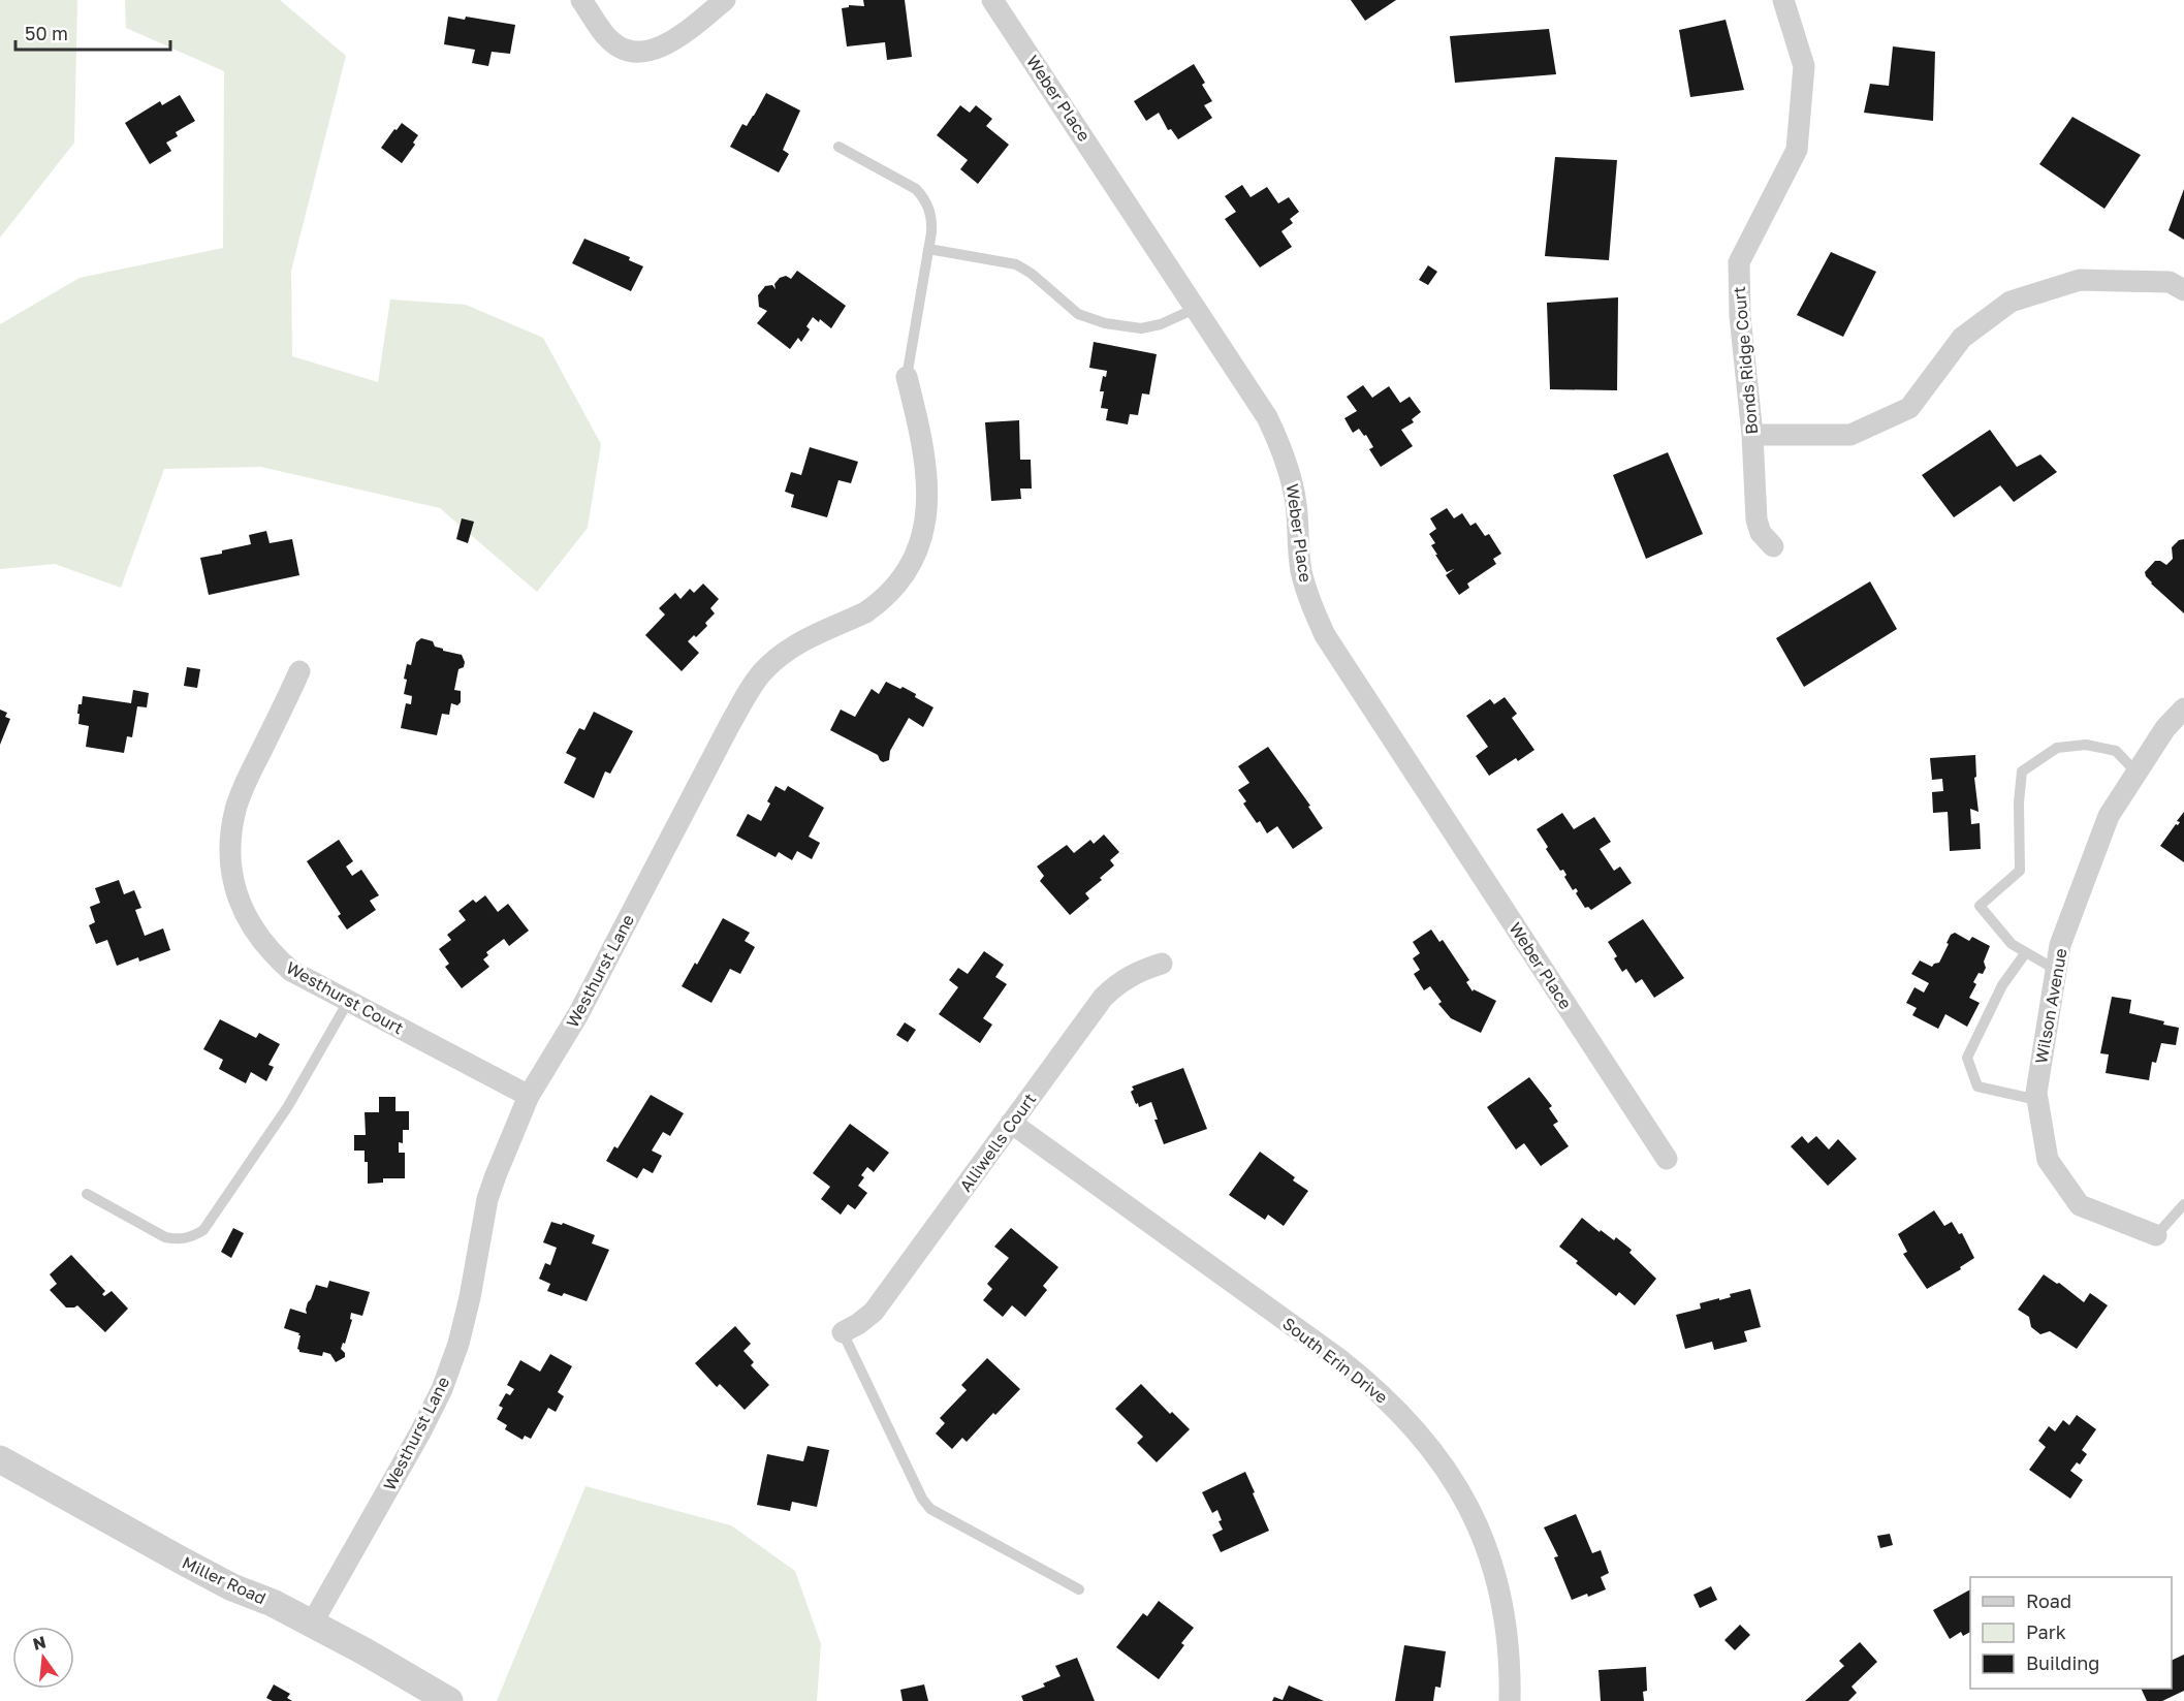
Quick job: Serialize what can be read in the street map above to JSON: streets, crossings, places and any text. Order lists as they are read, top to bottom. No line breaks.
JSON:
{"streets":{"street":["Weber Place","Bonds Ridge Court","Westhurst Lane","Westhurst Court","Wilson Avenue","Alliwells Court","South Erin Drive","Miller Road"]},"crossings":[["Westhurst Lane","Westhurst Court"],["Westhurst Lane","Miller Road"],["Alliwells Court","South Erin Drive"]],"legend":["Road","Park","Building"],"scale_bar":"50 m","north":"top"}
